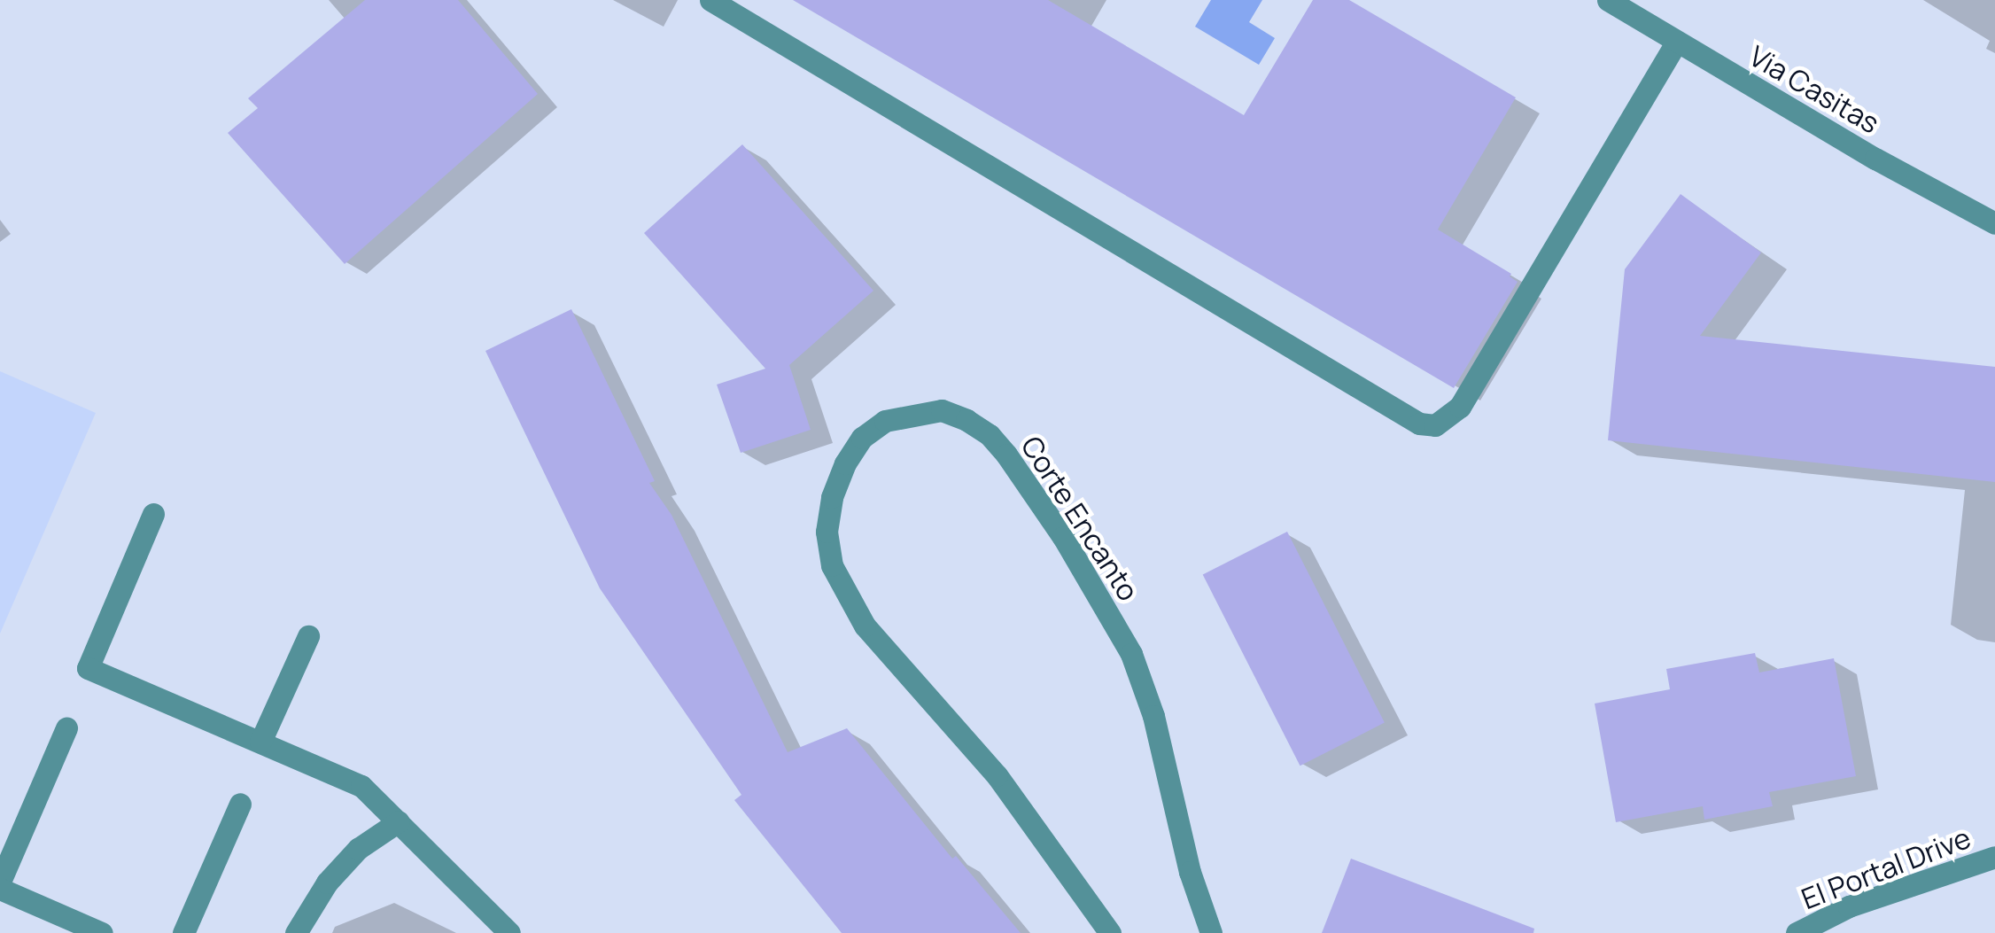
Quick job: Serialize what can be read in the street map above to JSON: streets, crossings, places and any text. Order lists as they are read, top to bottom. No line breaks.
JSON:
{"streets":{"street":["Via Casitas","Corte Encanto","El Portal Drive"]}}
